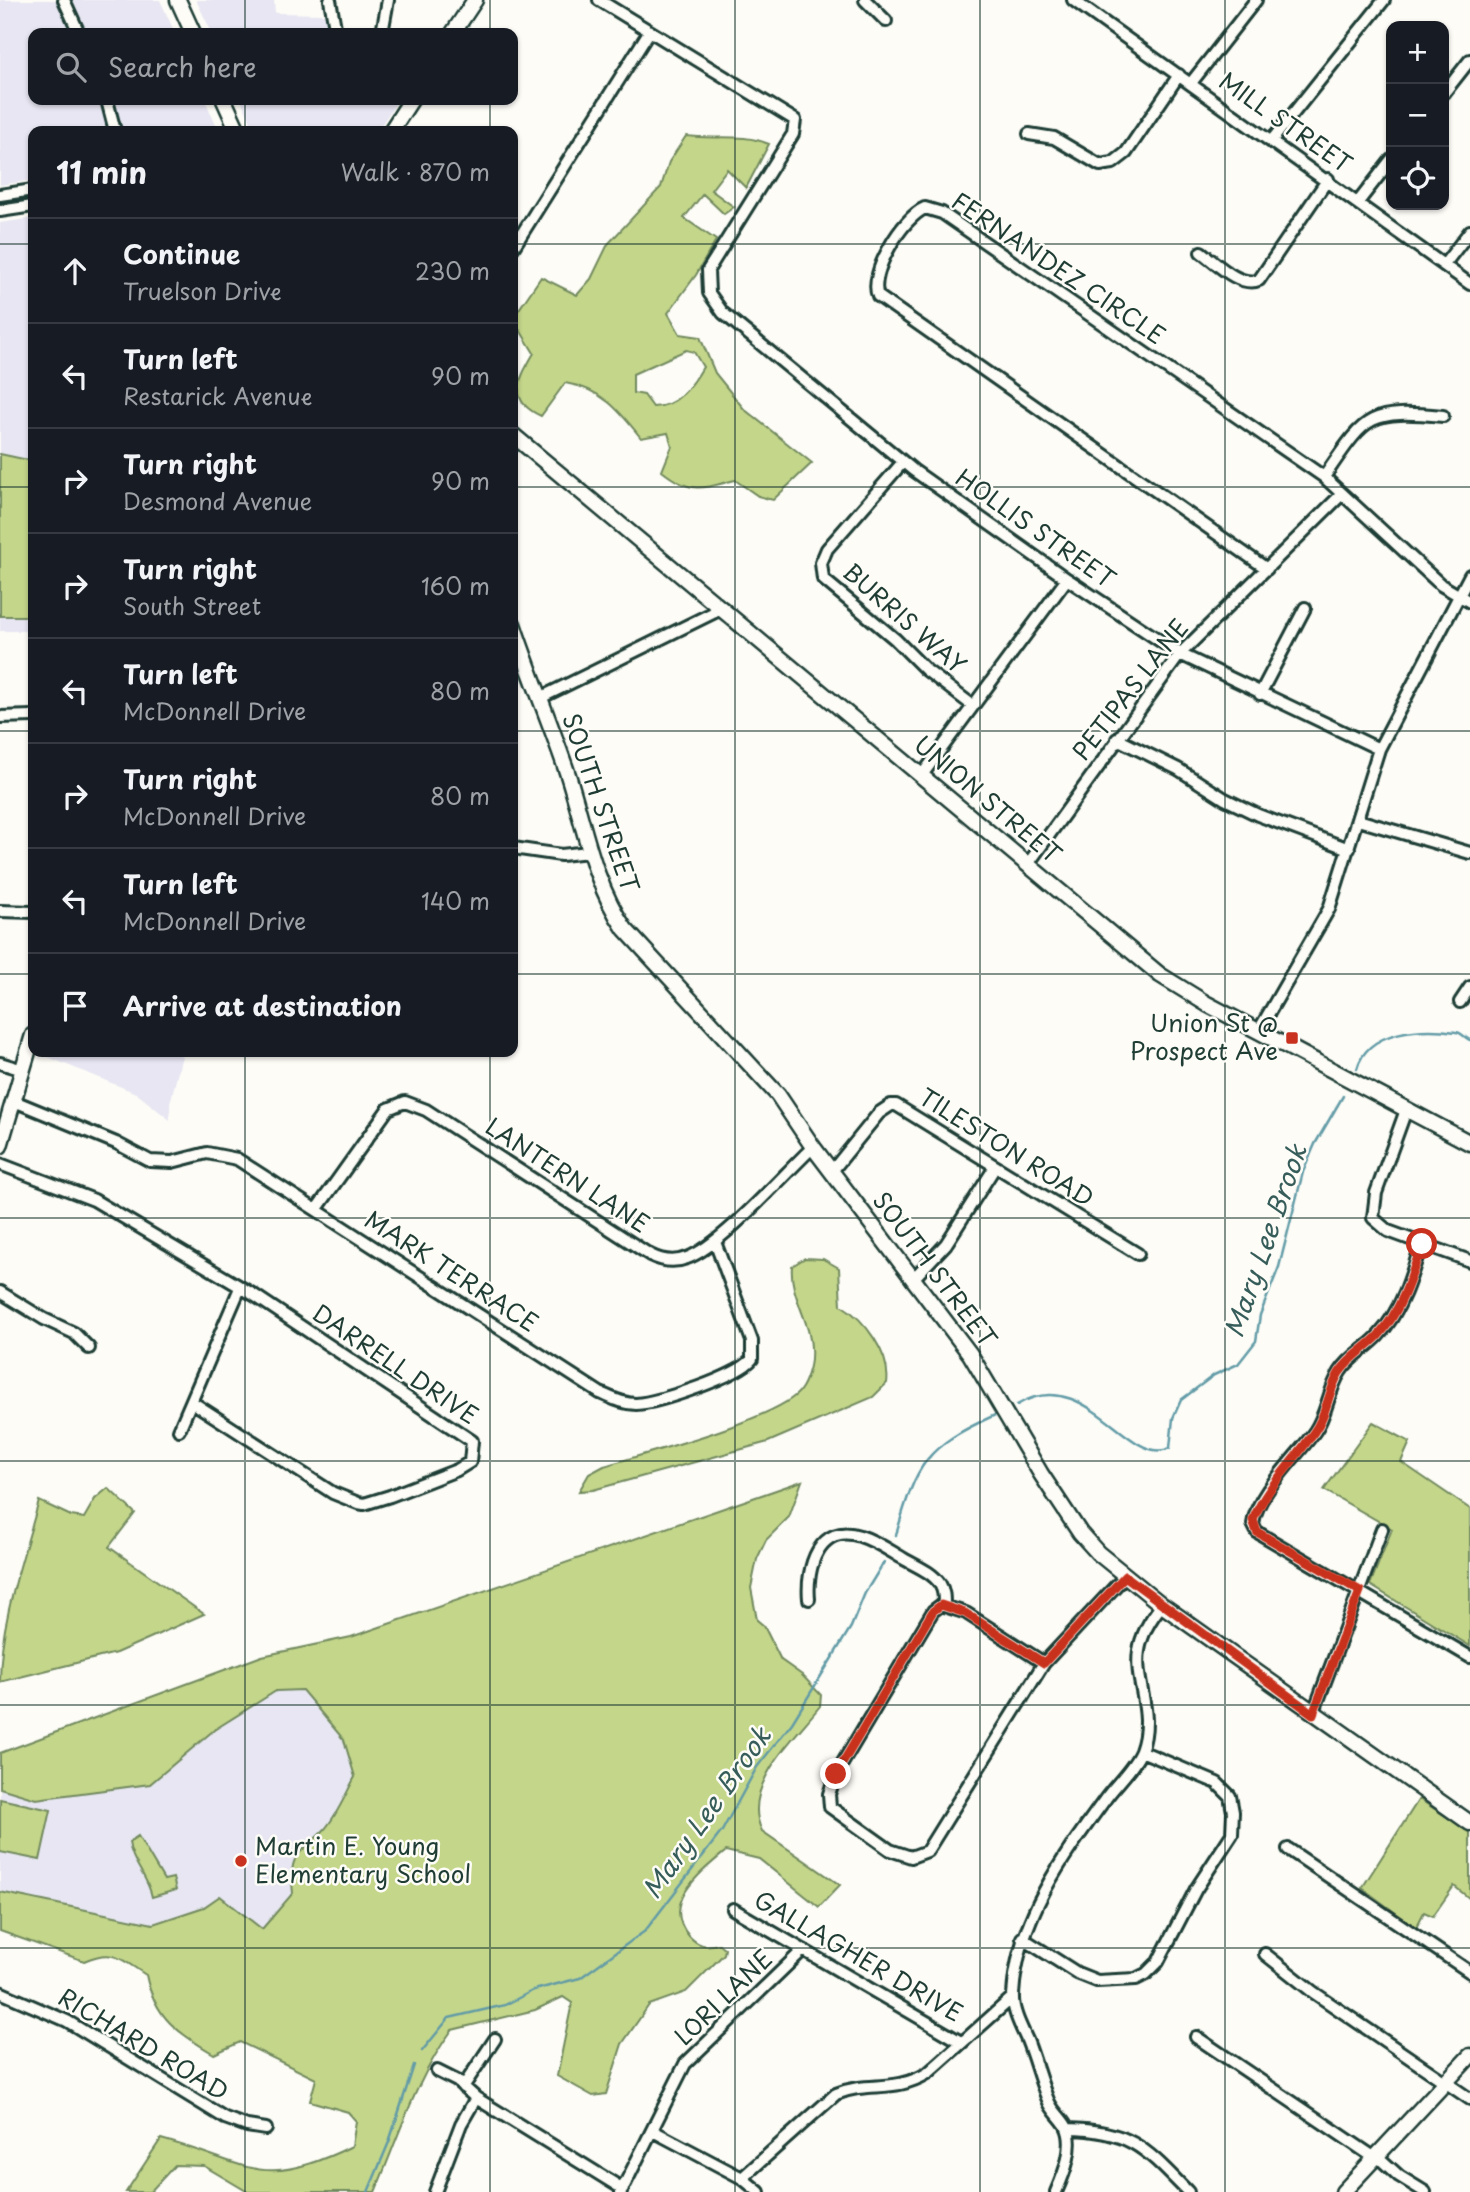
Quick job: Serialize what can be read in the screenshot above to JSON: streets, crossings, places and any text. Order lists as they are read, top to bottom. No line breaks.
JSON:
{"streets":{"main road":["UNION STREET","SOUTH STREET"],"street":["MILL STREET","FERNANDEZ CIRCLE","HOLLIS STREET","BURRIS WAY","PETIPAS LANE","TILESTON ROAD","LANTERN LANE","MARK TERRACE","DARRELL DRIVE","GALLAGHER DRIVE","LORI LANE","RICHARD ROAD"]},"crossings":[["FERNANDEZ CIRCLE","PETIPAS LANE"],["HOLLIS STREET","BURRIS WAY"],["HOLLIS STREET","PETIPAS LANE"],["PETIPAS LANE","UNION STREET"],["SOUTH STREET","TILESTON ROAD"],["SOUTH STREET","LANTERN LANE"],["LANTERN LANE","MARK TERRACE"],["GALLAGHER DRIVE","LORI LANE"]],"water":["Mary Lee Brook"],"places":{"transit":["Union St @ Prospect Ave"],"other":["Martin E. Young Elementary School"]},"page":{"map_buttons":["+","−"],"search":"Search here","heading":["11 min","Walk · 870 m"],"list":[["Continue","Truelson Drive","230 m"],["Turn left","Restarick Avenue","90 m"],["Turn right","Desmond Avenue","90 m"],["Turn right","South Street","160 m"],["Turn left","McDonnell Drive","80 m"],["Turn right","McDonnell Drive","80 m"],["Turn left","McDonnell Drive","140 m"],"Arrive at destination"]}}
